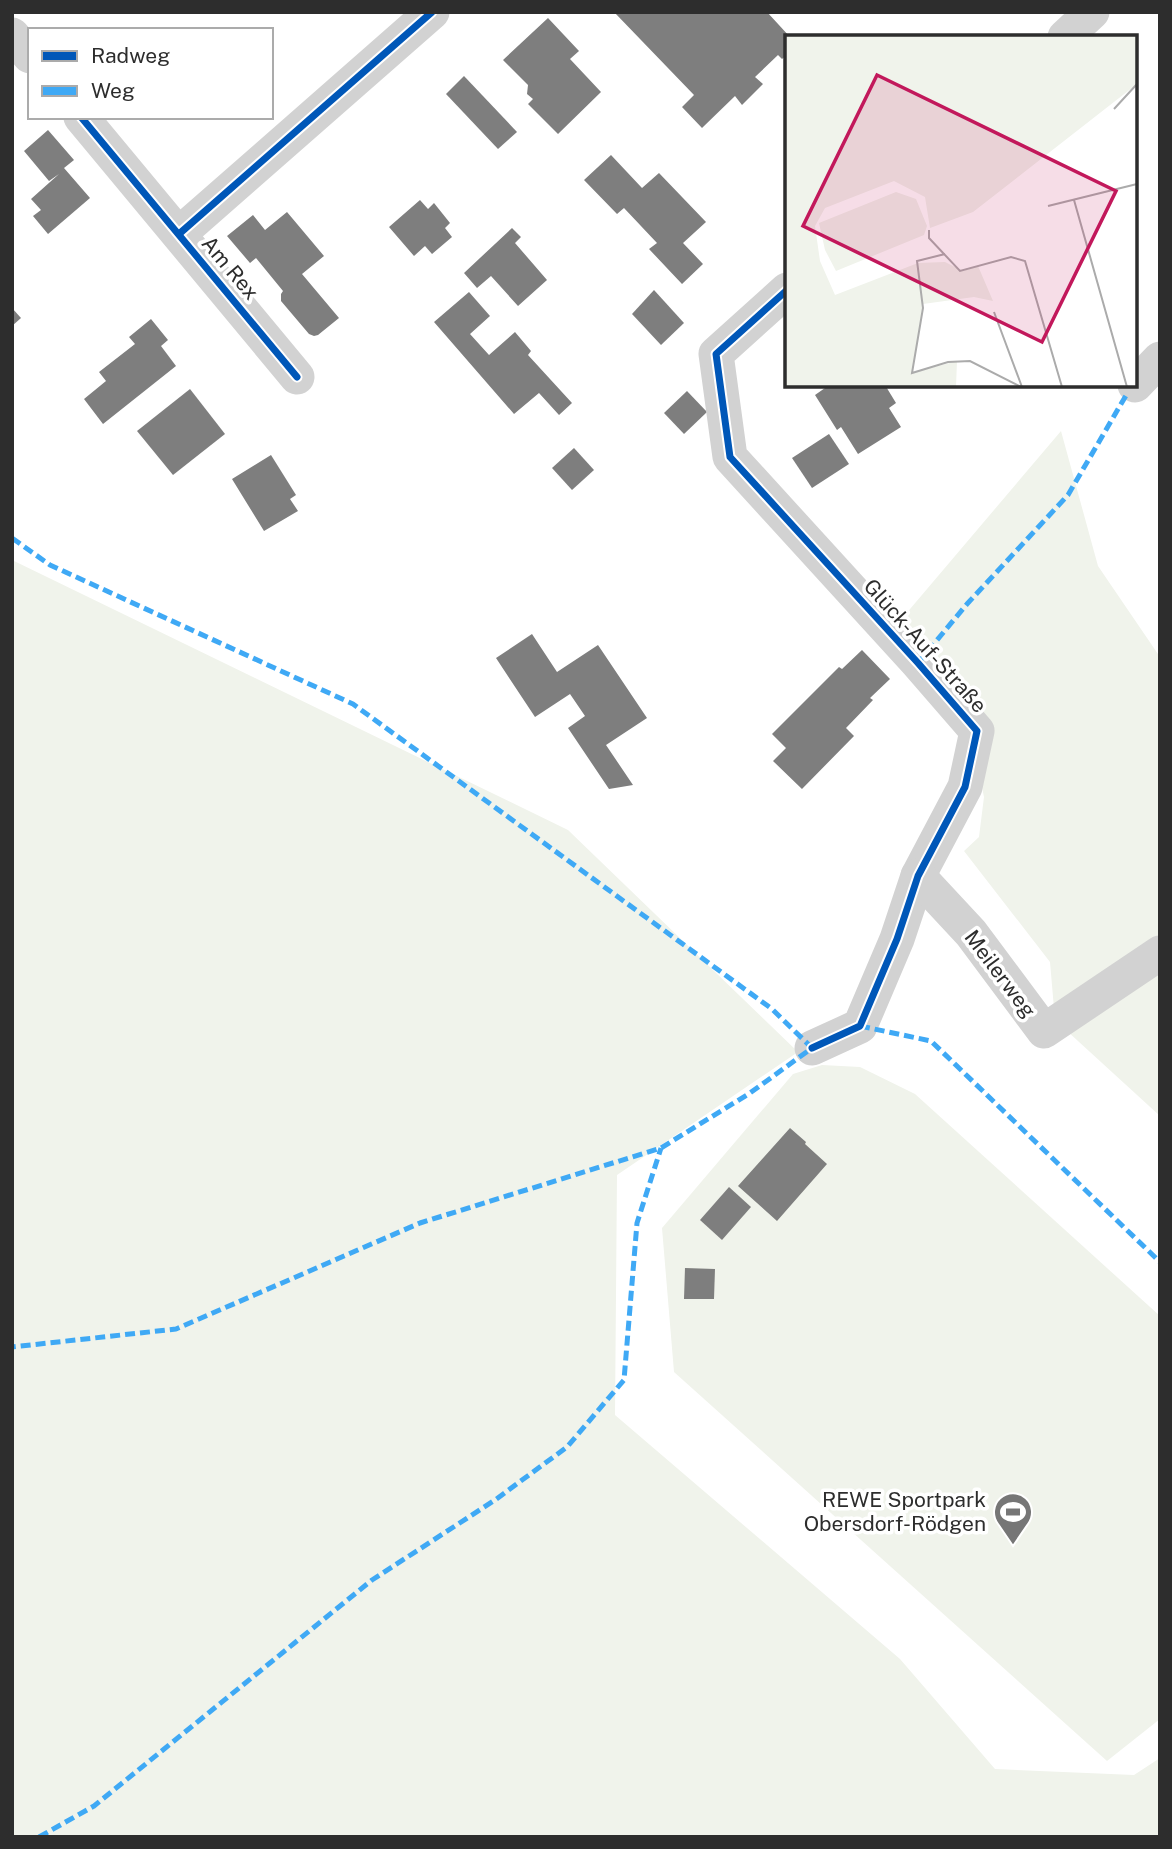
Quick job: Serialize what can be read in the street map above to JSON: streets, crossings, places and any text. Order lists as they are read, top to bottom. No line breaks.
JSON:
{"streets":{"street":["Am Rex","Glück-Auf-Straße","Meilerweg"]},"crossings":[["Glück-Auf-Straße","Meilerweg"]],"places":{"sports":["REWE Sportpark Obersdorf-Rödgen"]},"legend":["Radweg","Weg"]}
